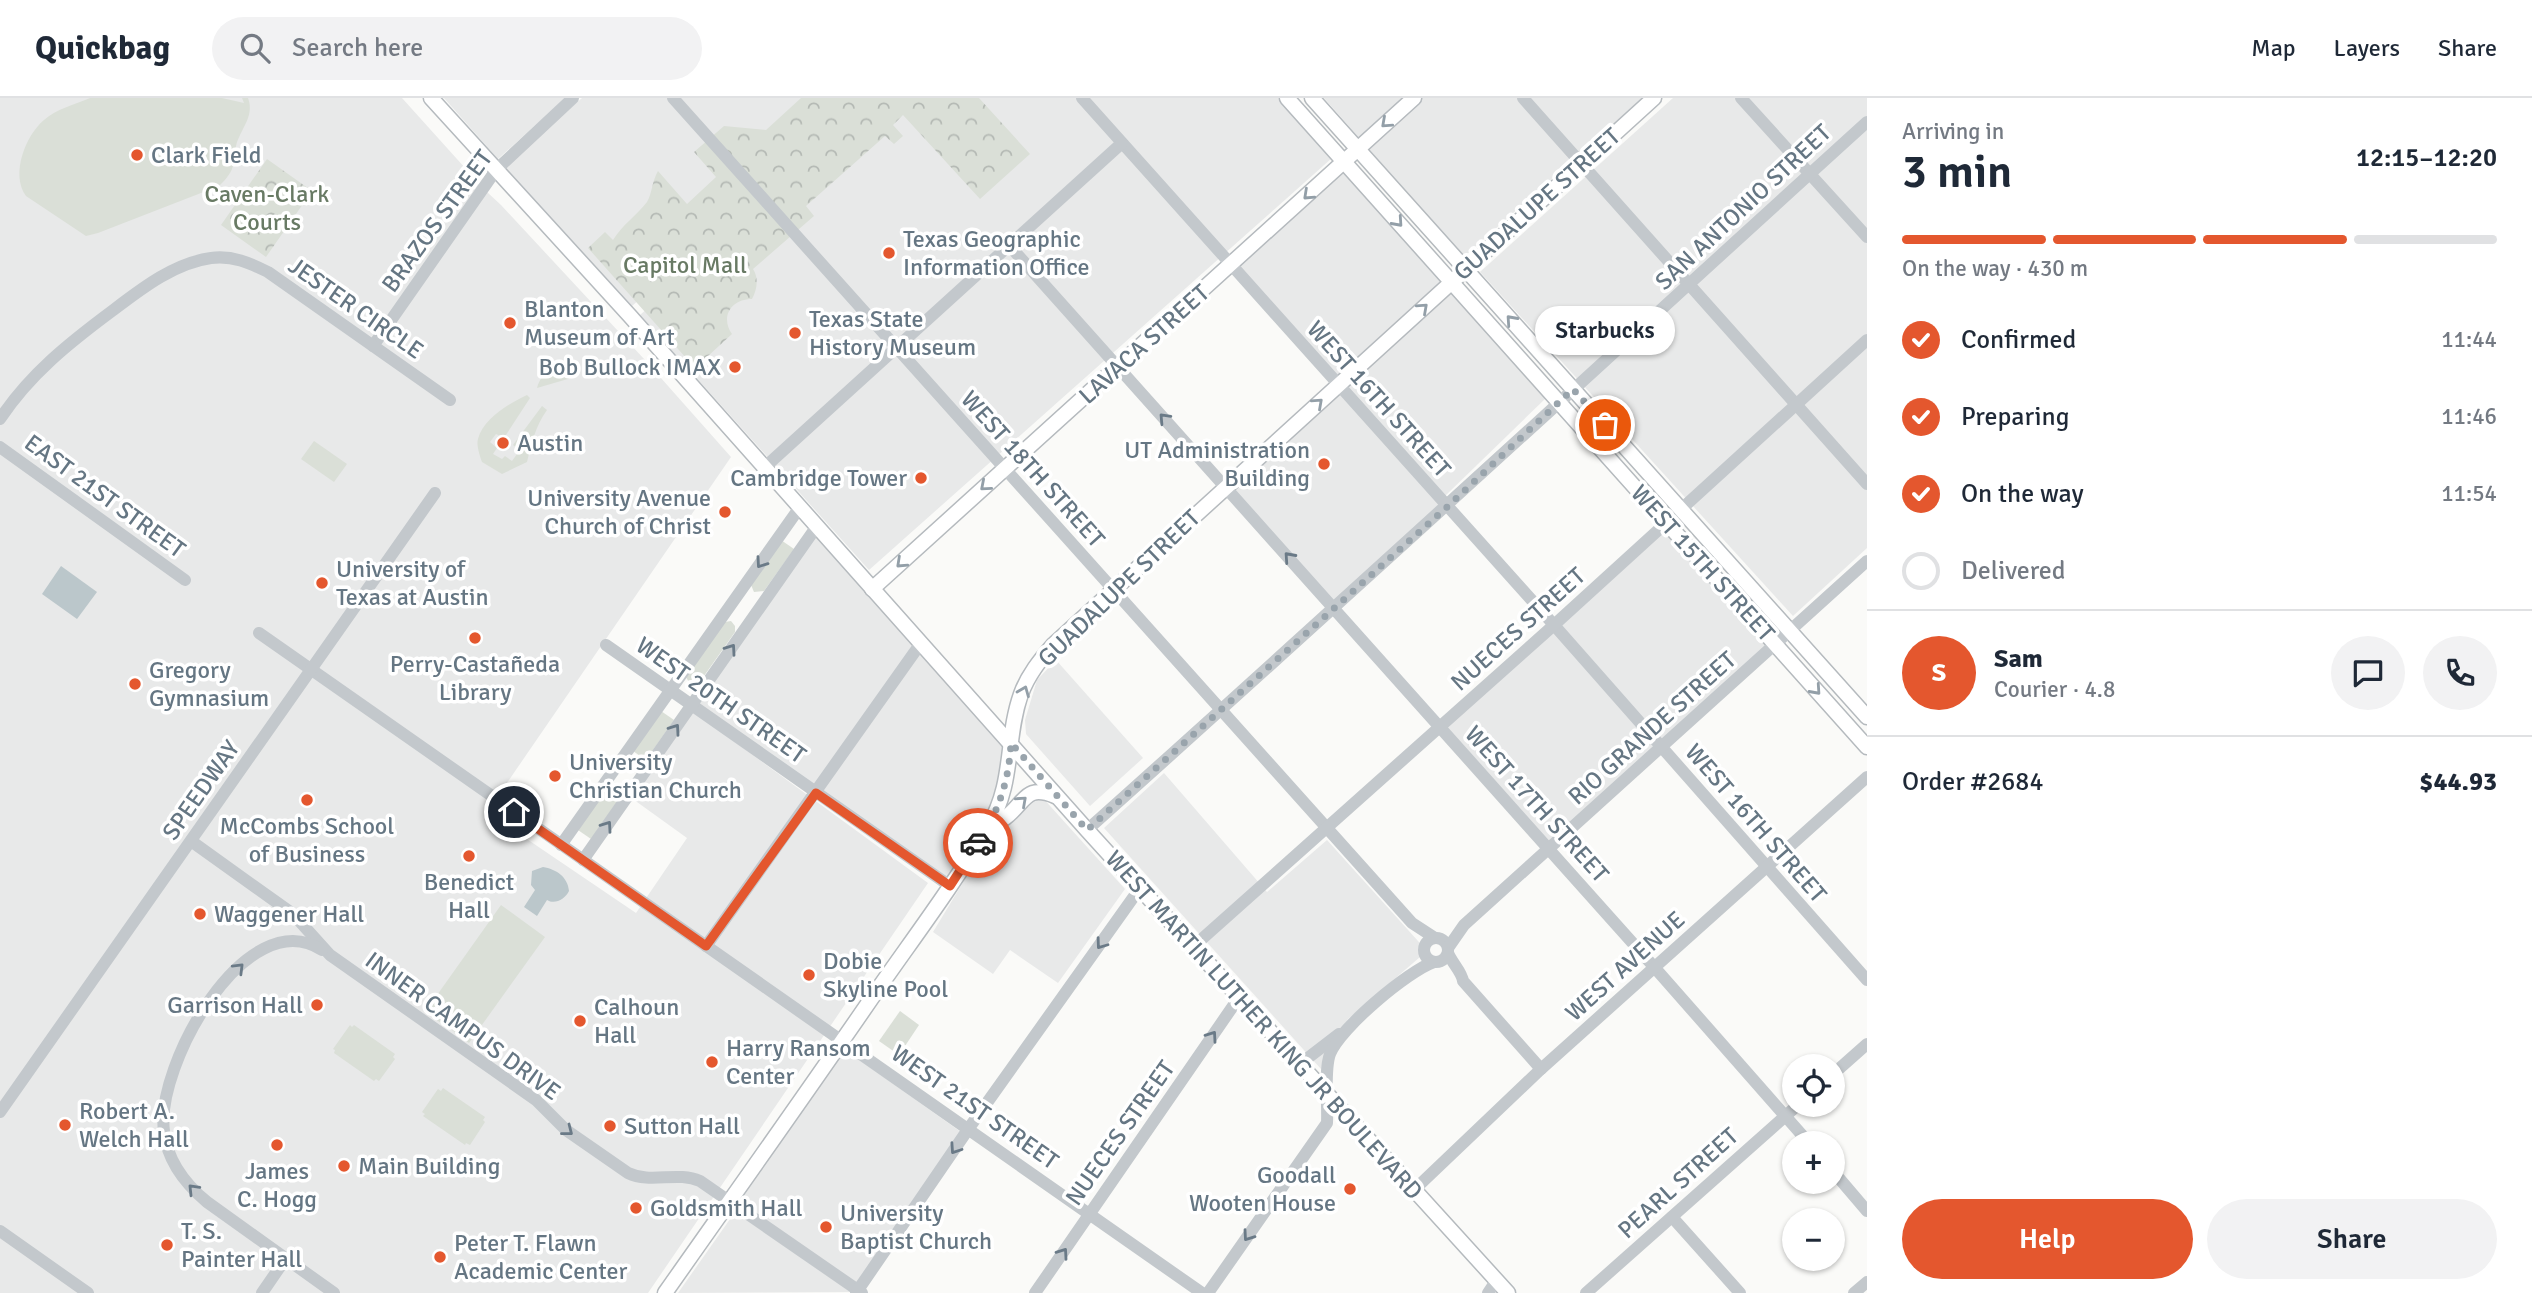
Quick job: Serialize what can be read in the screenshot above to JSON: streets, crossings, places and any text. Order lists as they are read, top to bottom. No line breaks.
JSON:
{"streets":{"main road":["GUADALUPE STREET","LAVACA STREET","WEST 15TH STREET","WEST MARTIN LUTHER KING JR BOULEVARD"],"street":["SAN ANTONIO STREET","BRAZOS STREET","JESTER CIRCLE","WEST 16TH STREET","WEST 18TH STREET","EAST 21ST STREET","NUECES STREET","WEST 20TH STREET","RIO GRANDE STREET","SPEEDWAY","WEST 17TH STREET","WEST AVENUE","INNER CAMPUS DRIVE","WEST 21ST STREET","PEARL STREET"]},"crossings":[["GUADALUPE STREET","WEST 16TH STREET"],["GUADALUPE STREET","WEST 18TH STREET"],["GUADALUPE STREET","WEST 15TH STREET"],["GUADALUPE STREET","WEST 20TH STREET"],["GUADALUPE STREET","WEST 17TH STREET"],["GUADALUPE STREET","WEST MARTIN LUTHER KING JR BOULEVARD"],["GUADALUPE STREET","INNER CAMPUS DRIVE"],["GUADALUPE STREET","WEST 21ST STREET"],["SAN ANTONIO STREET","WEST 16TH STREET"],["SAN ANTONIO STREET","WEST 18TH STREET"],["SAN ANTONIO STREET","WEST 15TH STREET"],["SAN ANTONIO STREET","WEST 17TH STREET"],["SAN ANTONIO STREET","WEST MARTIN LUTHER KING JR BOULEVARD"],["BRAZOS STREET","JESTER CIRCLE"],["BRAZOS STREET","WEST MARTIN LUTHER KING JR BOULEVARD"],["LAVACA STREET","WEST 16TH STREET"],["LAVACA STREET","WEST 18TH STREET"],["LAVACA STREET","WEST 15TH STREET"],["LAVACA STREET","WEST 17TH STREET"],["LAVACA STREET","WEST MARTIN LUTHER KING JR BOULEVARD"],["WEST 16TH STREET","NUECES STREET"],["WEST 16TH STREET","RIO GRANDE STREET"],["WEST 16TH STREET","WEST AVENUE"],["WEST 18TH STREET","NUECES STREET"],["WEST 18TH STREET","RIO GRANDE STREET"],["WEST 18TH STREET","WEST AVENUE"],["WEST 15TH STREET","NUECES STREET"],["WEST 15TH STREET","RIO GRANDE STREET"],["NUECES STREET","WEST 17TH STREET"],["NUECES STREET","WEST MARTIN LUTHER KING JR BOULEVARD"],["NUECES STREET","WEST 21ST STREET"],["RIO GRANDE STREET","WEST 17TH STREET"],["SPEEDWAY","INNER CAMPUS DRIVE"],["SPEEDWAY","WEST 21ST STREET"],["WEST 17TH STREET","WEST AVENUE"],["WEST AVENUE","WEST MARTIN LUTHER KING JR BOULEVARD"]],"one_way":["LAVACA STREET","INNER CAMPUS DRIVE"],"parks":["Caven-Clark Courts","Capitol Mall"],"places":["Clark Field","Texas Geographic Information Office","Blanton Museum of Art","Texas State History Museum","Bob Bullock IMAX","Starbucks","Austin","UT Administration Building","Cambridge Tower","University Avenue Church of Christ","University of Texas at Austin","Perry-Castañeda Library","Gregory Gymnasium","University Christian Church","McCombs School of Business","Benedict Hall","Waggener Hall","Dobie Skyline Pool","Garrison Hall","Calhoun Hall","Harry Ransom Center","Robert A. Welch Hall","Sutton Hall","James C. Hogg","Main Building","Goodall Wooten House","Goldsmith Hall","University Baptist Church","T. S. Painter Hall","Peter T. Flawn Academic Center"],"page":{"header":"Quickbag","search":"Search here","nav":["Map","Layers","Share"],"heading":["3 min","Arriving in","12:15–12:20"],"panel":["Sam","Courier · 4.8","Order #2684","$44.93"],"bar":"On the way · 430 m","list":[["Confirmed","11:44"],["Preparing","11:46"],["On the way","11:54"],"Delivered"],"bubble":"Starbucks","round":"S","map_buttons":["+","−"],"buttons":["Help","Share"]}}
